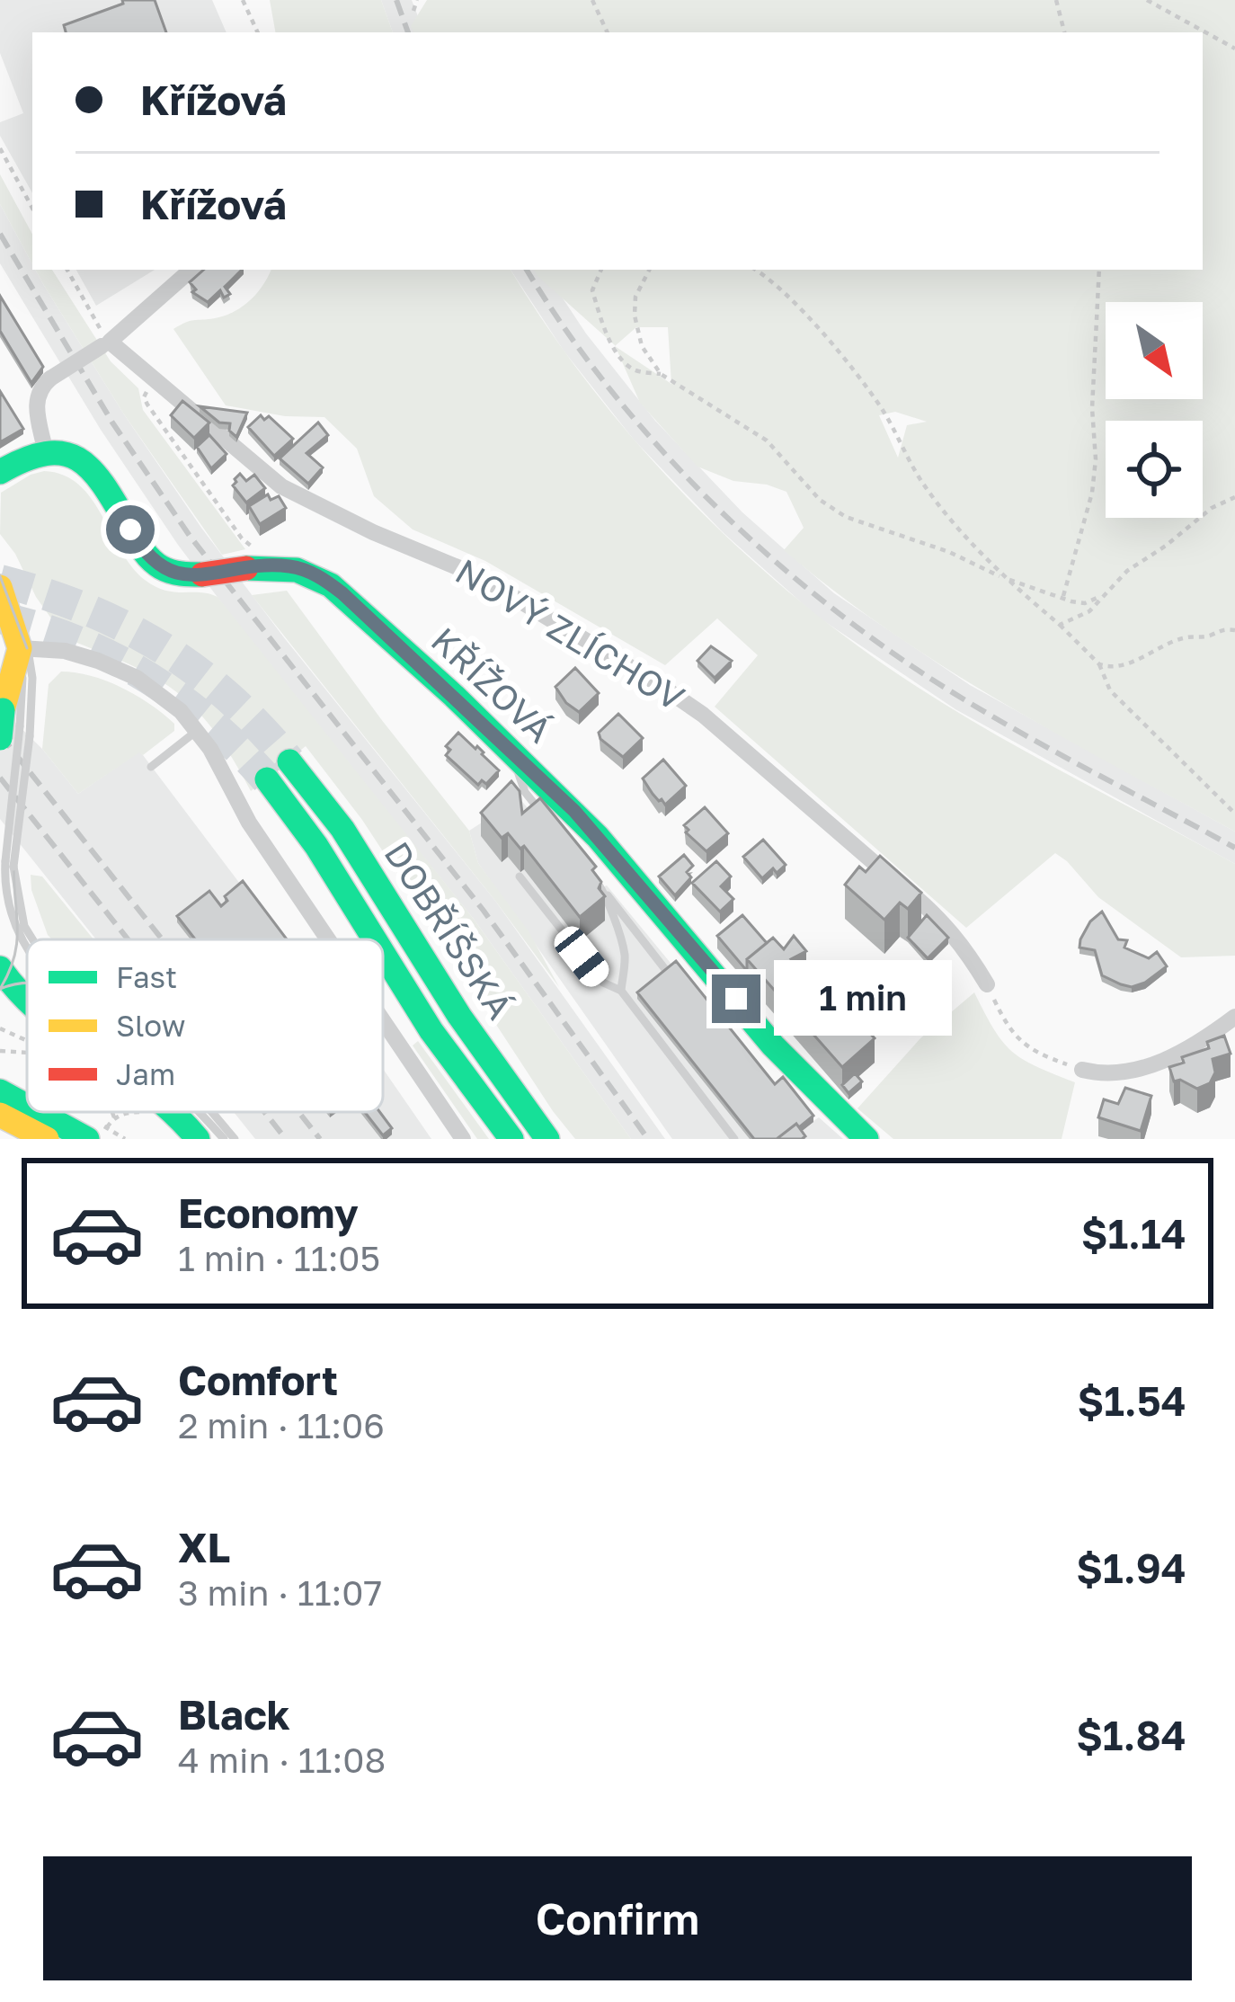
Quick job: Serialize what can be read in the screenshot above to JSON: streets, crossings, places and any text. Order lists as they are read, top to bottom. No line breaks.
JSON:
{"streets":{"main road":["KŘÍŽOVÁ","DOBŘÍŠSKÁ"],"street":["NOVÝ ZLÍCHOV"]},"legend":["Fast","Slow","Jam"],"north":"bottom right","page":{"banner":["Křížová","Křížová"],"bubble":"1 min","list":[{"name":"Economy","note":"1 min · 11:05","value":"$1.14"},{"name":"Comfort","note":"2 min · 11:06","value":"$1.54"},{"name":"XL","note":"3 min · 11:07","value":"$1.94"},{"name":"Black","note":"4 min · 11:08","value":"$1.84"}],"buttons":"Confirm"}}
